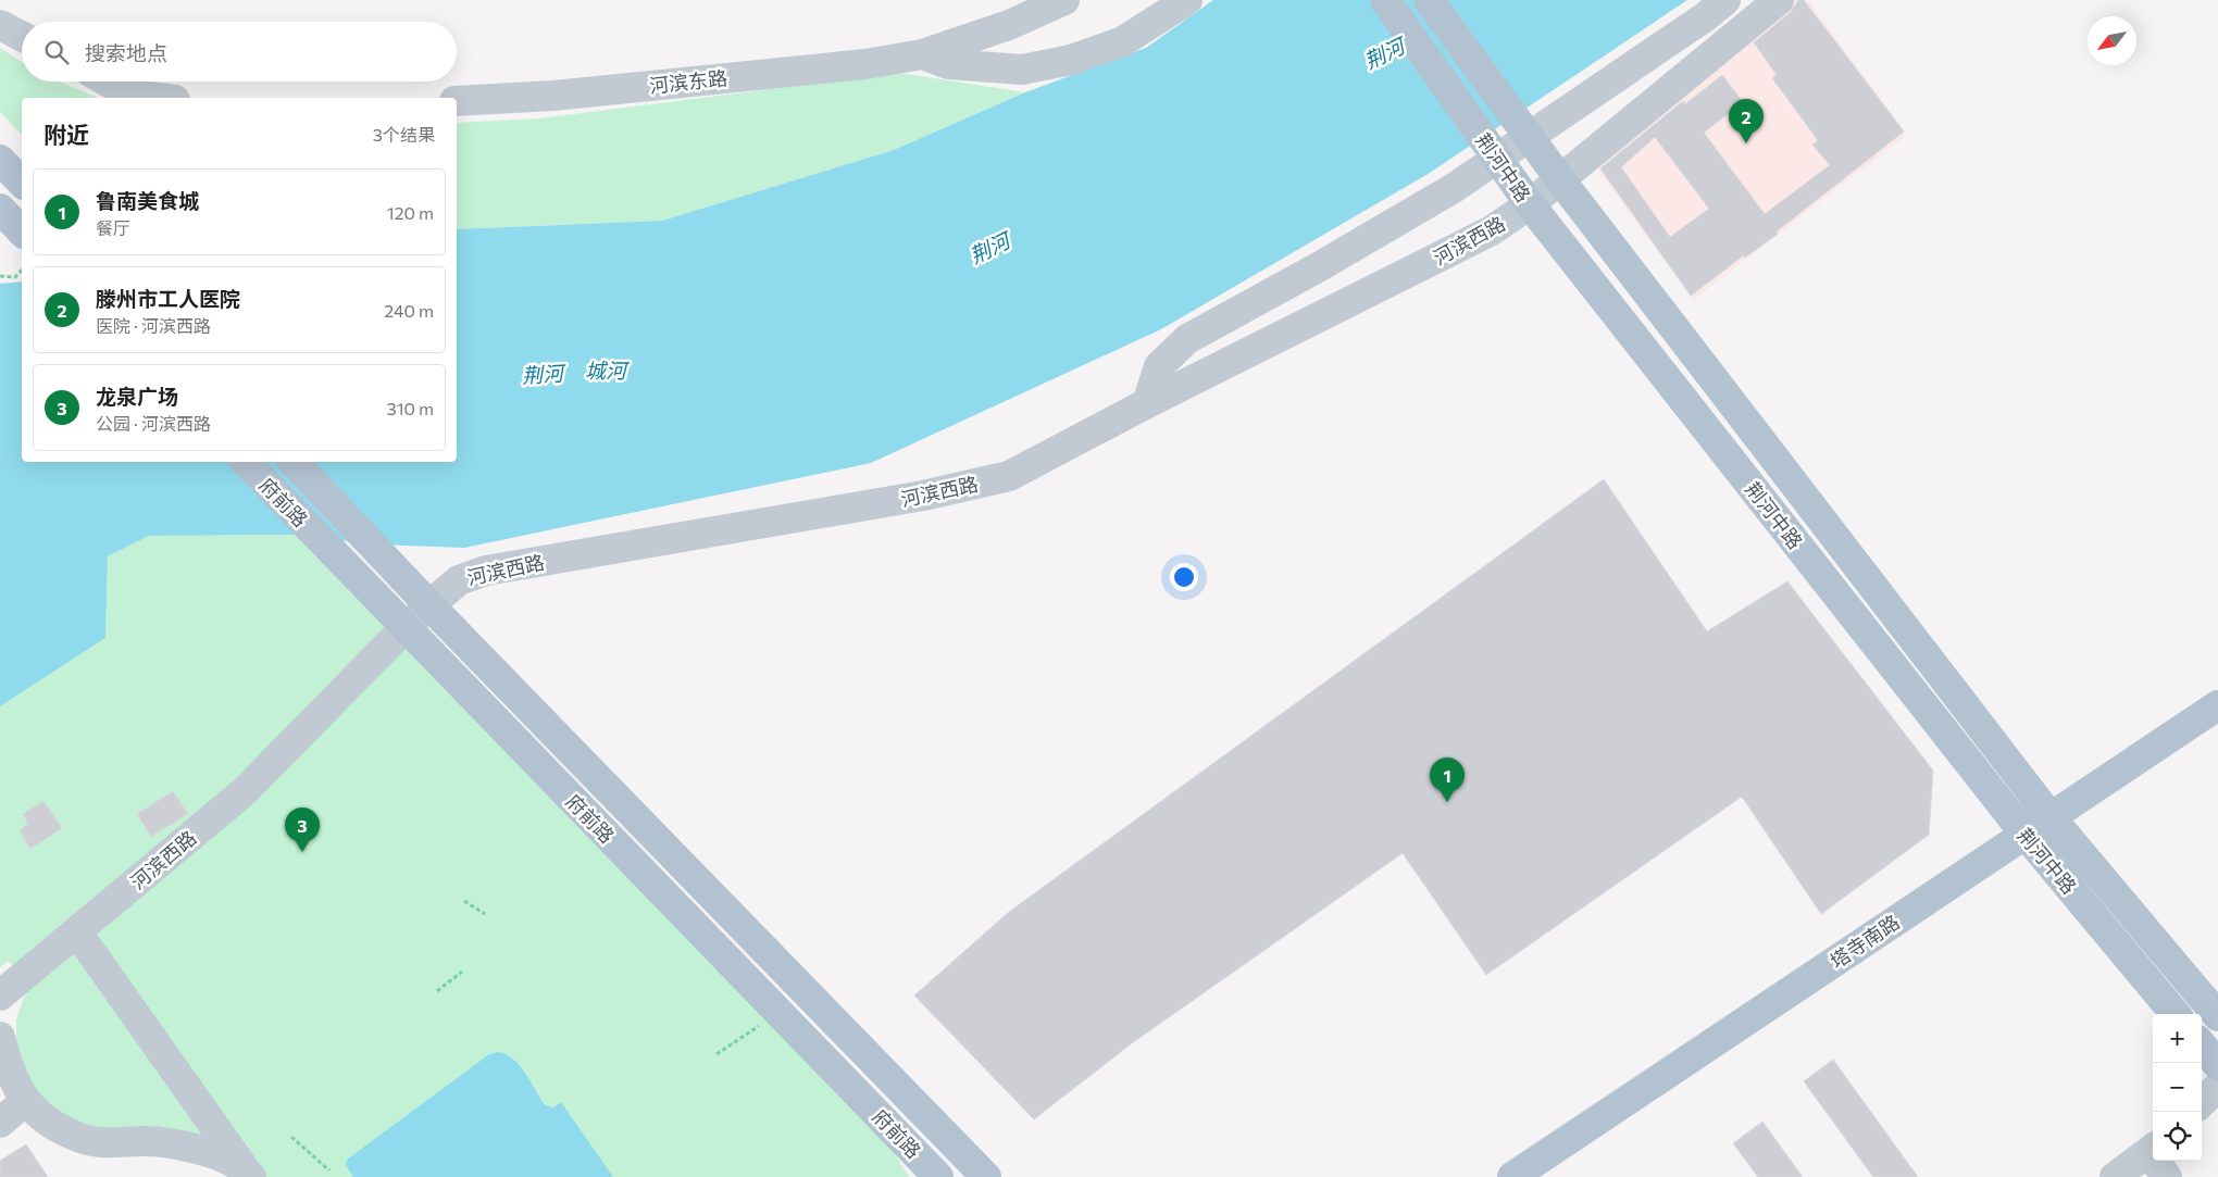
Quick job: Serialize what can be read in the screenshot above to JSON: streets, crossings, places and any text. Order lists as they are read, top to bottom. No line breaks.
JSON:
{"streets":{"main road":["荆河中路","府前路","塔寺南路"],"street":["河滨东路","河滨西路"]},"crossings":[["荆河中路","河滨西路"],["荆河中路","塔寺南路"],["河滨西路","府前路"]],"water":["荆河","城河"],"north":"bottom left","page":{"search":"搜索地点","heading":["附近","3个结果"],"pins":["2","1","3"],"list":[{"mark":"1","name":"鲁南美食城","note":"餐厅","value":"120 m"},{"mark":"2","name":"滕州市工人医院","note":"医院 · 河滨西路","value":"240 m"},{"mark":"3","name":"龙泉广场","note":"公园 · 河滨西路","value":"310 m"}],"map_buttons":["+","−"]}}
